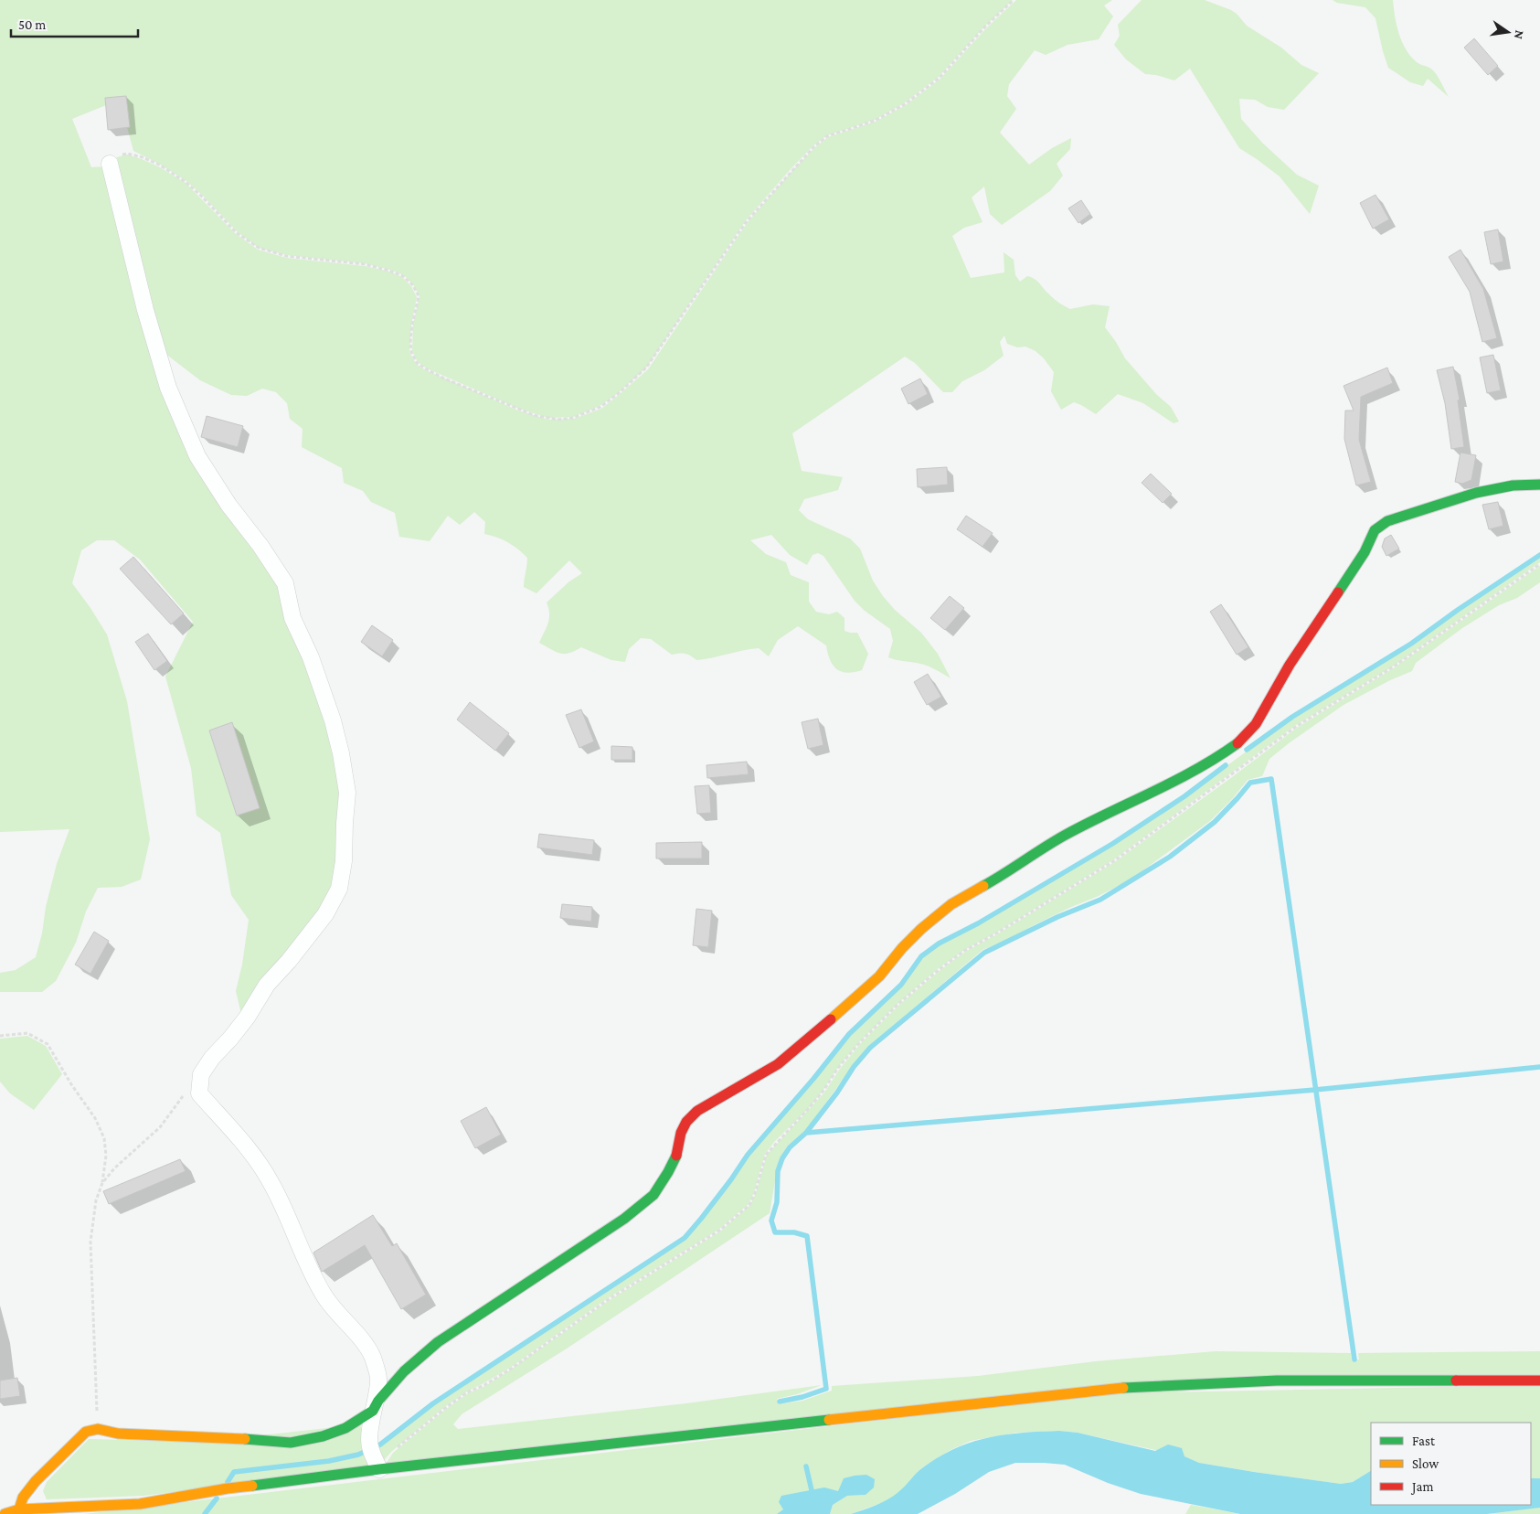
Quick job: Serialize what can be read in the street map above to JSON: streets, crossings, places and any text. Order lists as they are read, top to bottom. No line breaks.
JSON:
{"legend":["Fast","Slow","Jam"],"scale_bar":"50 m","north":"right"}
